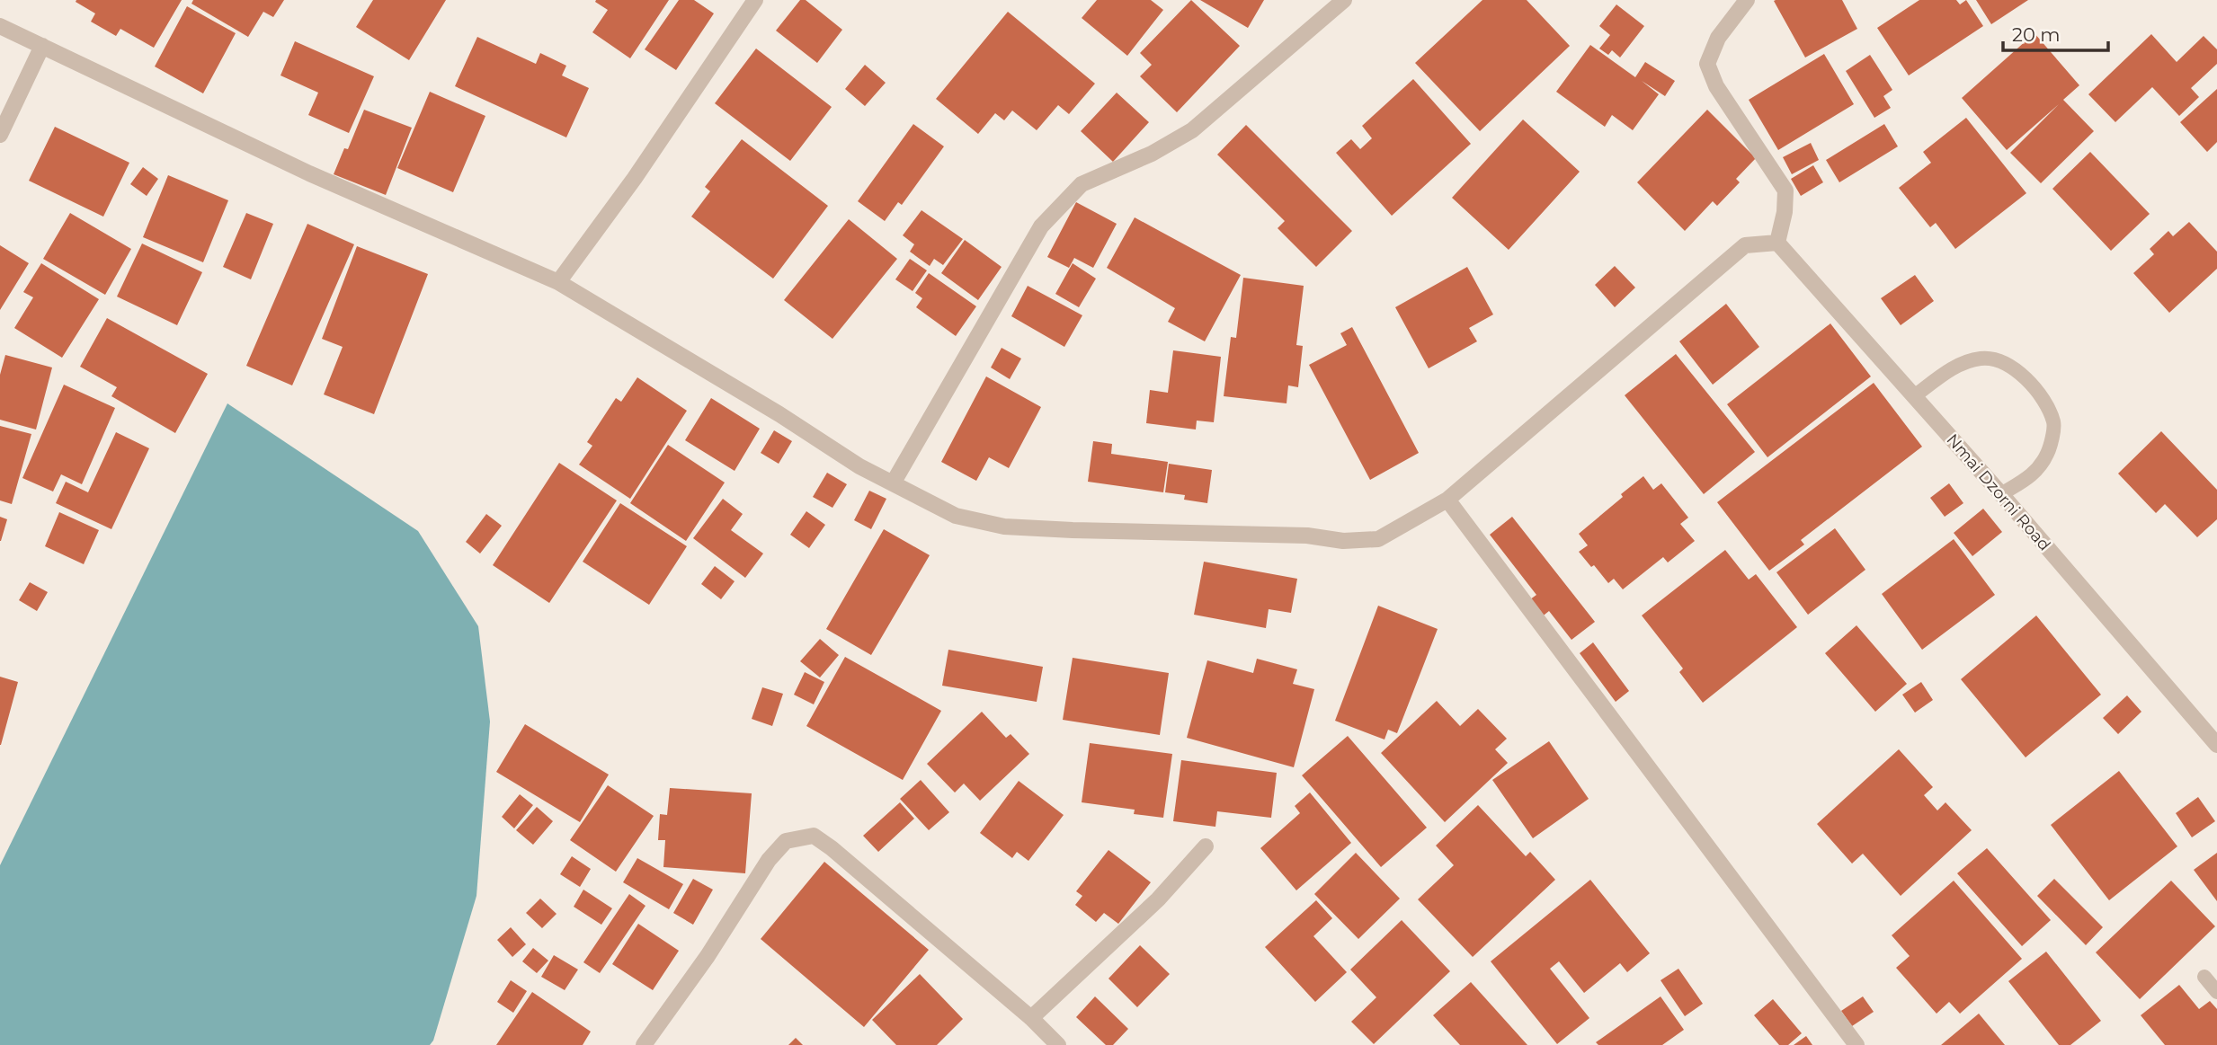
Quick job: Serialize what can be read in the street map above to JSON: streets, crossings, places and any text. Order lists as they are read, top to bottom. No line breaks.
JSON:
{"streets":{"street":["Nmai Dzorni Road"]},"scale_bar":"20 m"}
